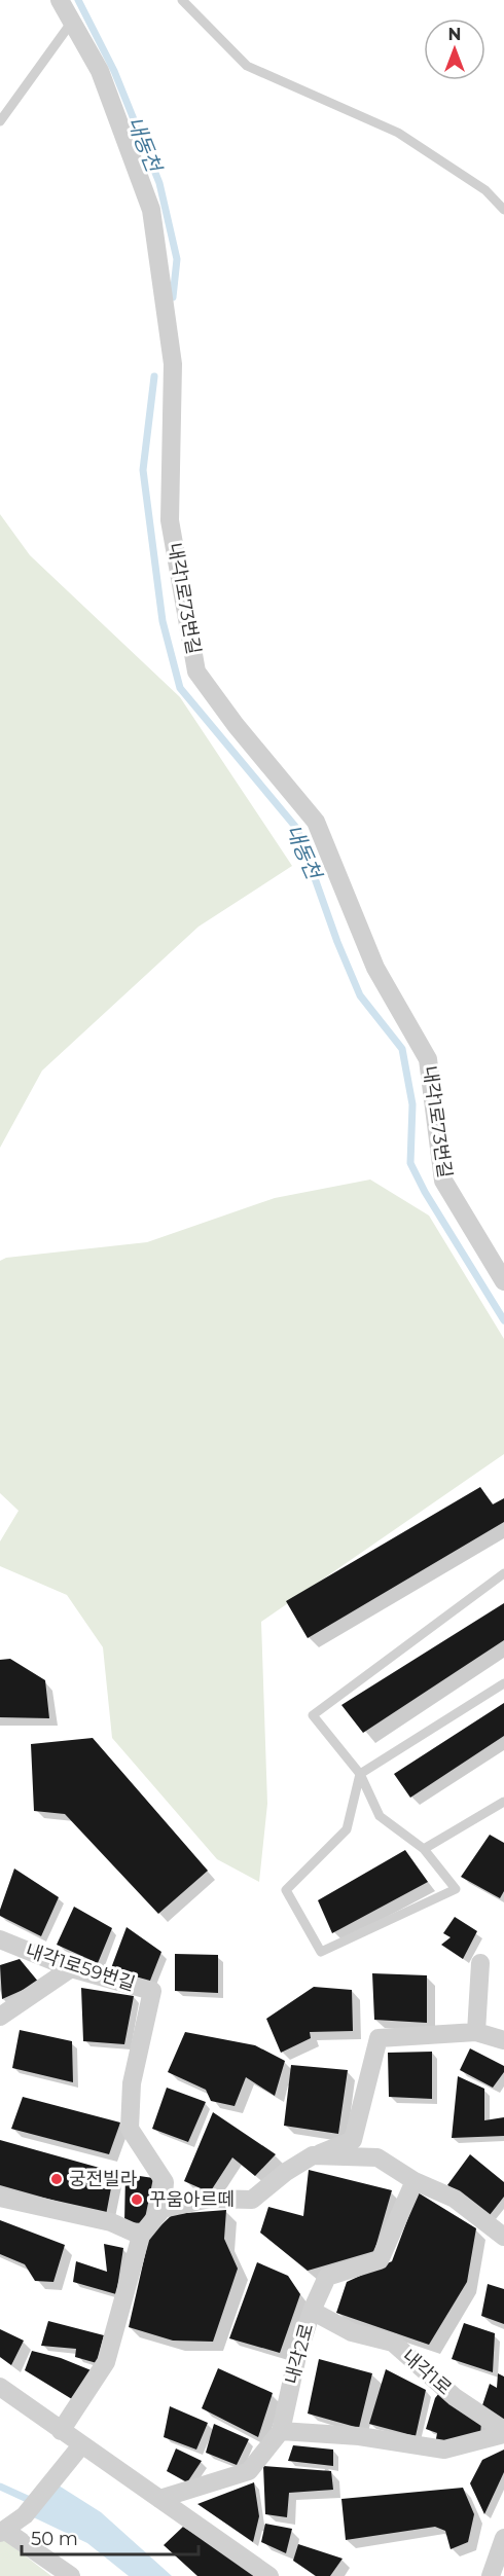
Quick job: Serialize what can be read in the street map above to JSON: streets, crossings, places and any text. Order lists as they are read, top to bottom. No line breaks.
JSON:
{"streets":{"street":["내각1로73번길","내각1로59번길","내각2로","내각1로"]},"crossings":[["내각2로","내각1로"]],"water":["내동천"],"places":["궁전빌라","꾸움아르떼"],"scale_bar":"50 m","north":"top"}
